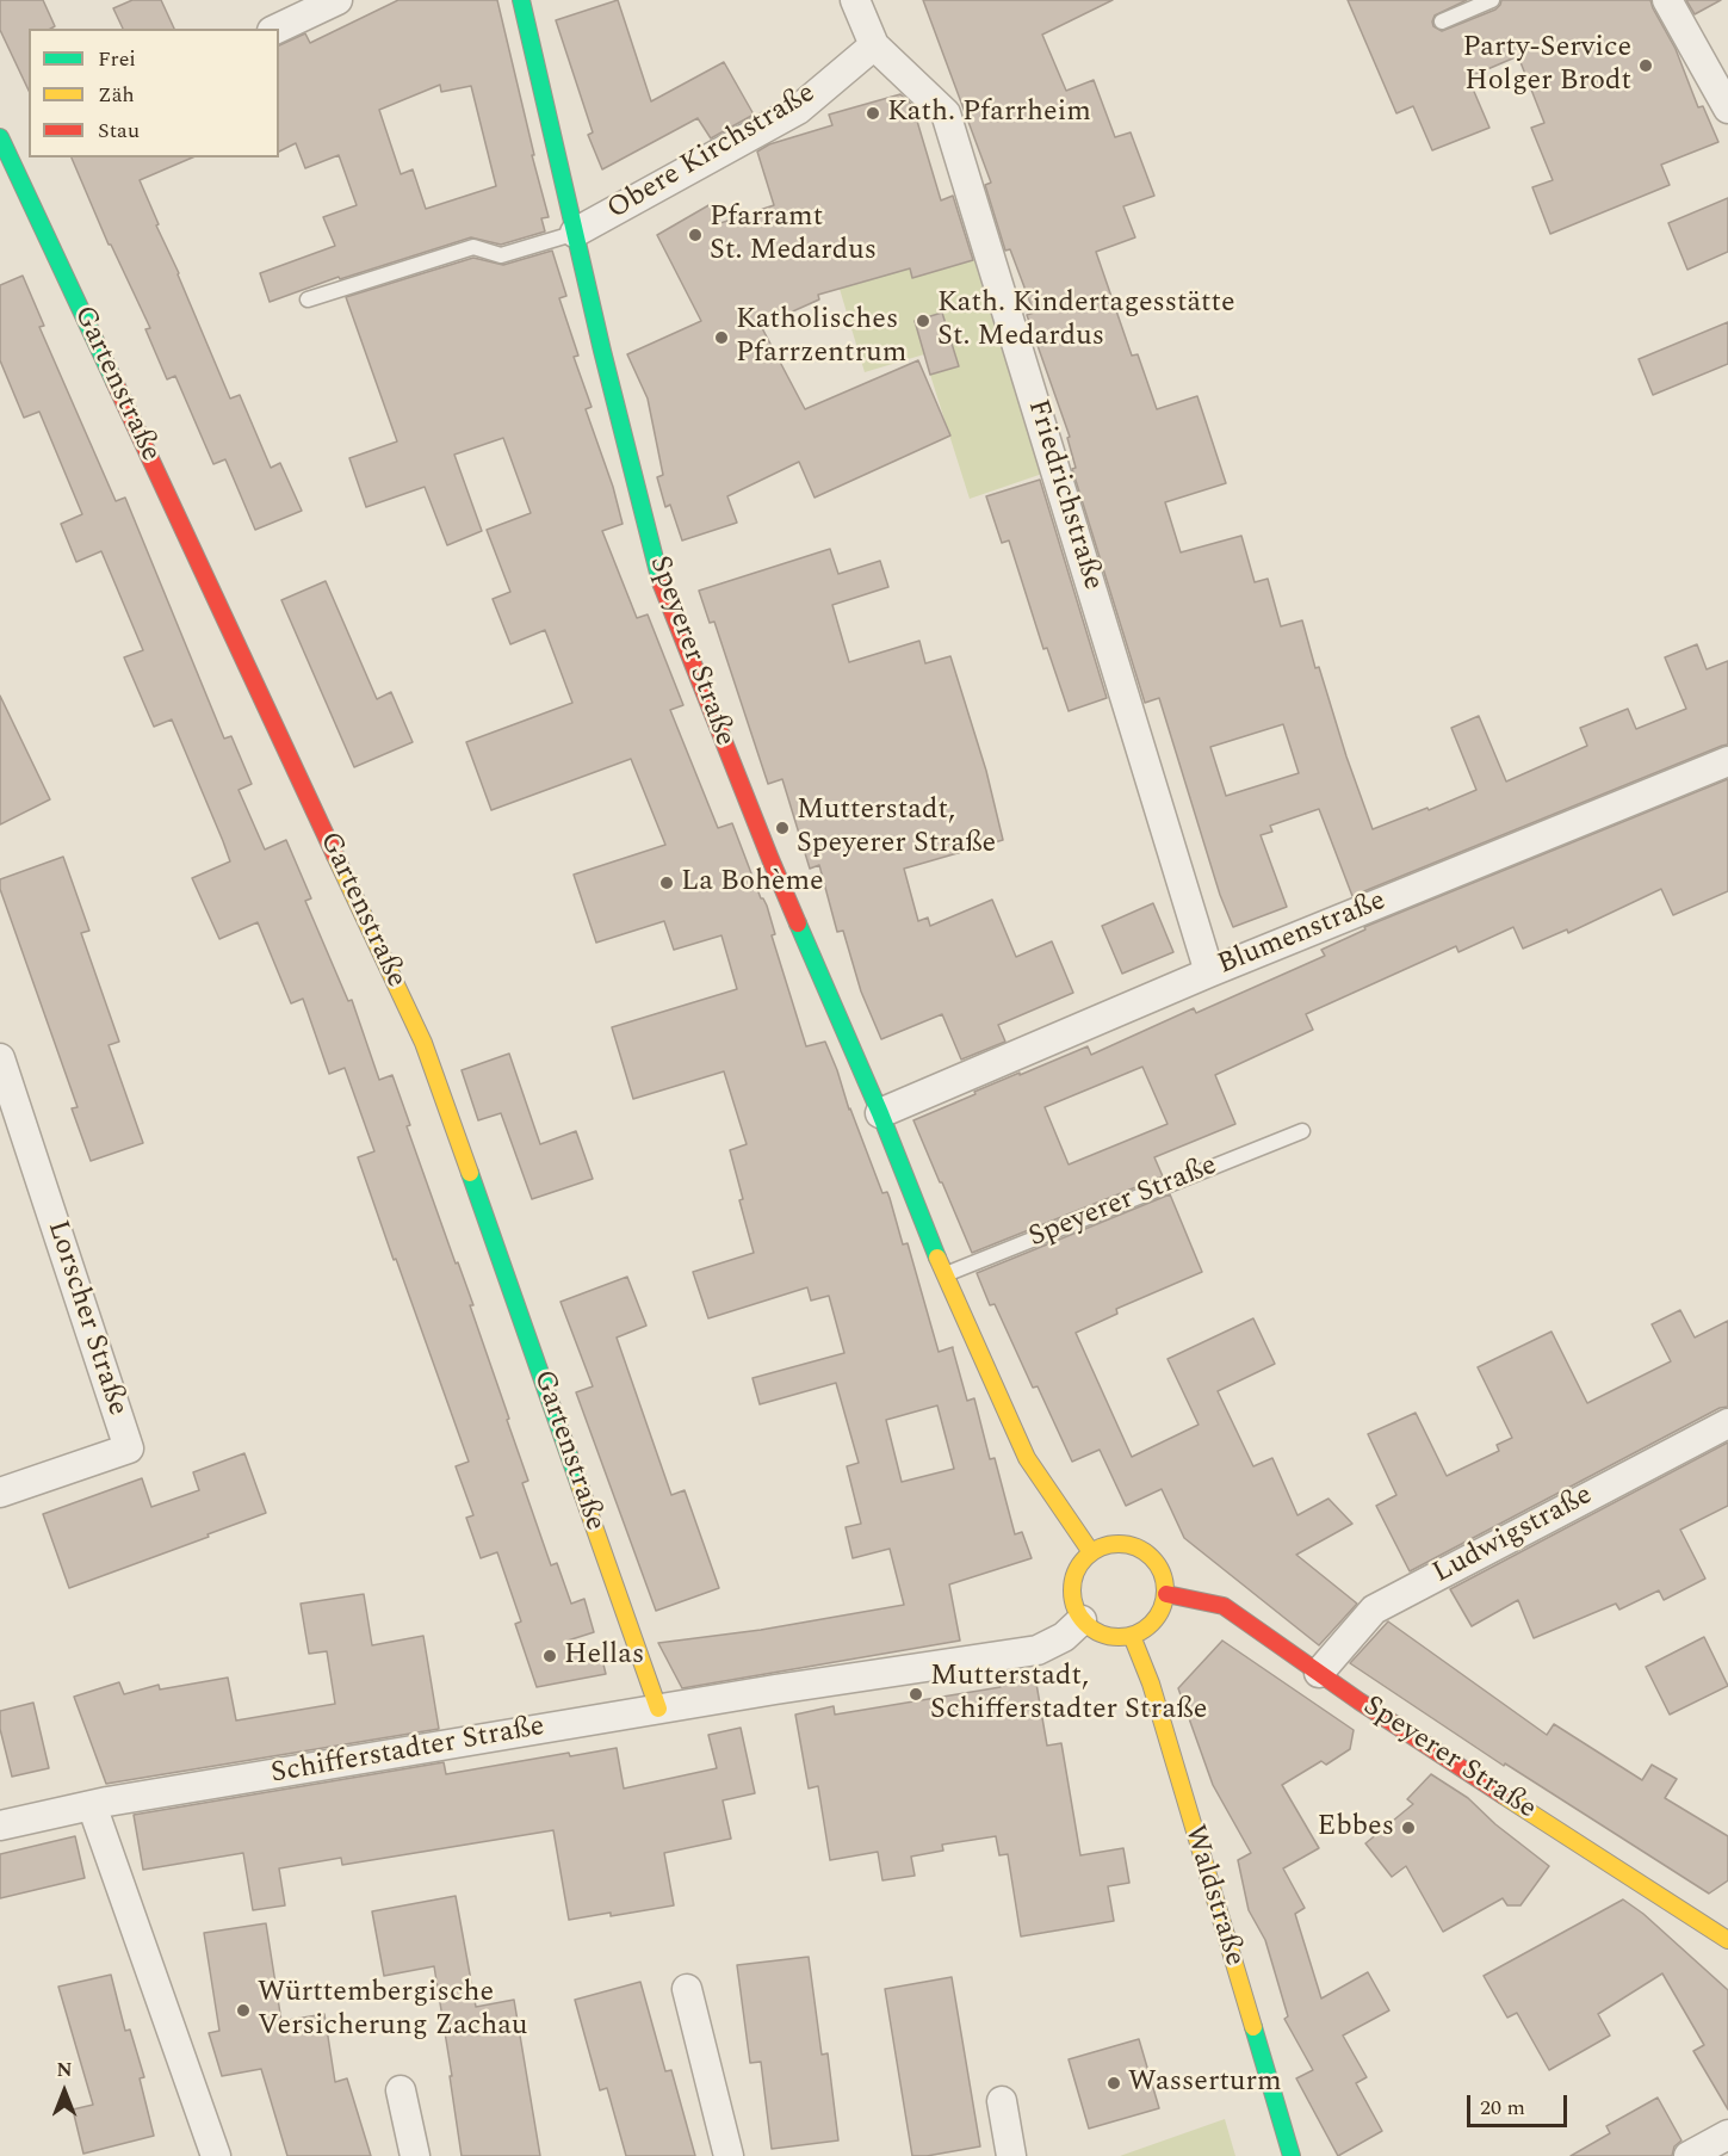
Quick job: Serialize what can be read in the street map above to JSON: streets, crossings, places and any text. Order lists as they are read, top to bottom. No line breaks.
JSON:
{"streets":{"main road":["Gartenstraße","Speyerer Straße","Waldstraße"],"street":["Obere Kirchstraße","Friedrichstraße","Blumenstraße","Lorscher Straße","Ludwigstraße","Schifferstadter Straße"]},"crossings":[["Obere Kirchstraße","Friedrichstraße"],["Obere Kirchstraße","Speyerer Straße"],["Gartenstraße","Schifferstadter Straße"],["Friedrichstraße","Blumenstraße"],["Speyerer Straße","Blumenstraße"],["Speyerer Straße","Ludwigstraße"],["Speyerer Straße","Schifferstadter Straße"],["Speyerer Straße","Waldstraße"],["Schifferstadter Straße","Waldstraße"]],"places":["Party-Service Holger Brodt","Kath. Pfarrheim","Pfarramt St. Medardus","Kath. Kindertagesstätte St. Medardus","Katholisches Pfarrzentrum","Mutterstadt, Speyerer Straße","La Bohème","Hellas","Mutterstadt, Schifferstadter Straße","Ebbes","Württembergische Versicherung Zachau","Wasserturm"],"legend":["Frei","Zäh","Stau"],"scale_bar":"20 m","north":"top"}
